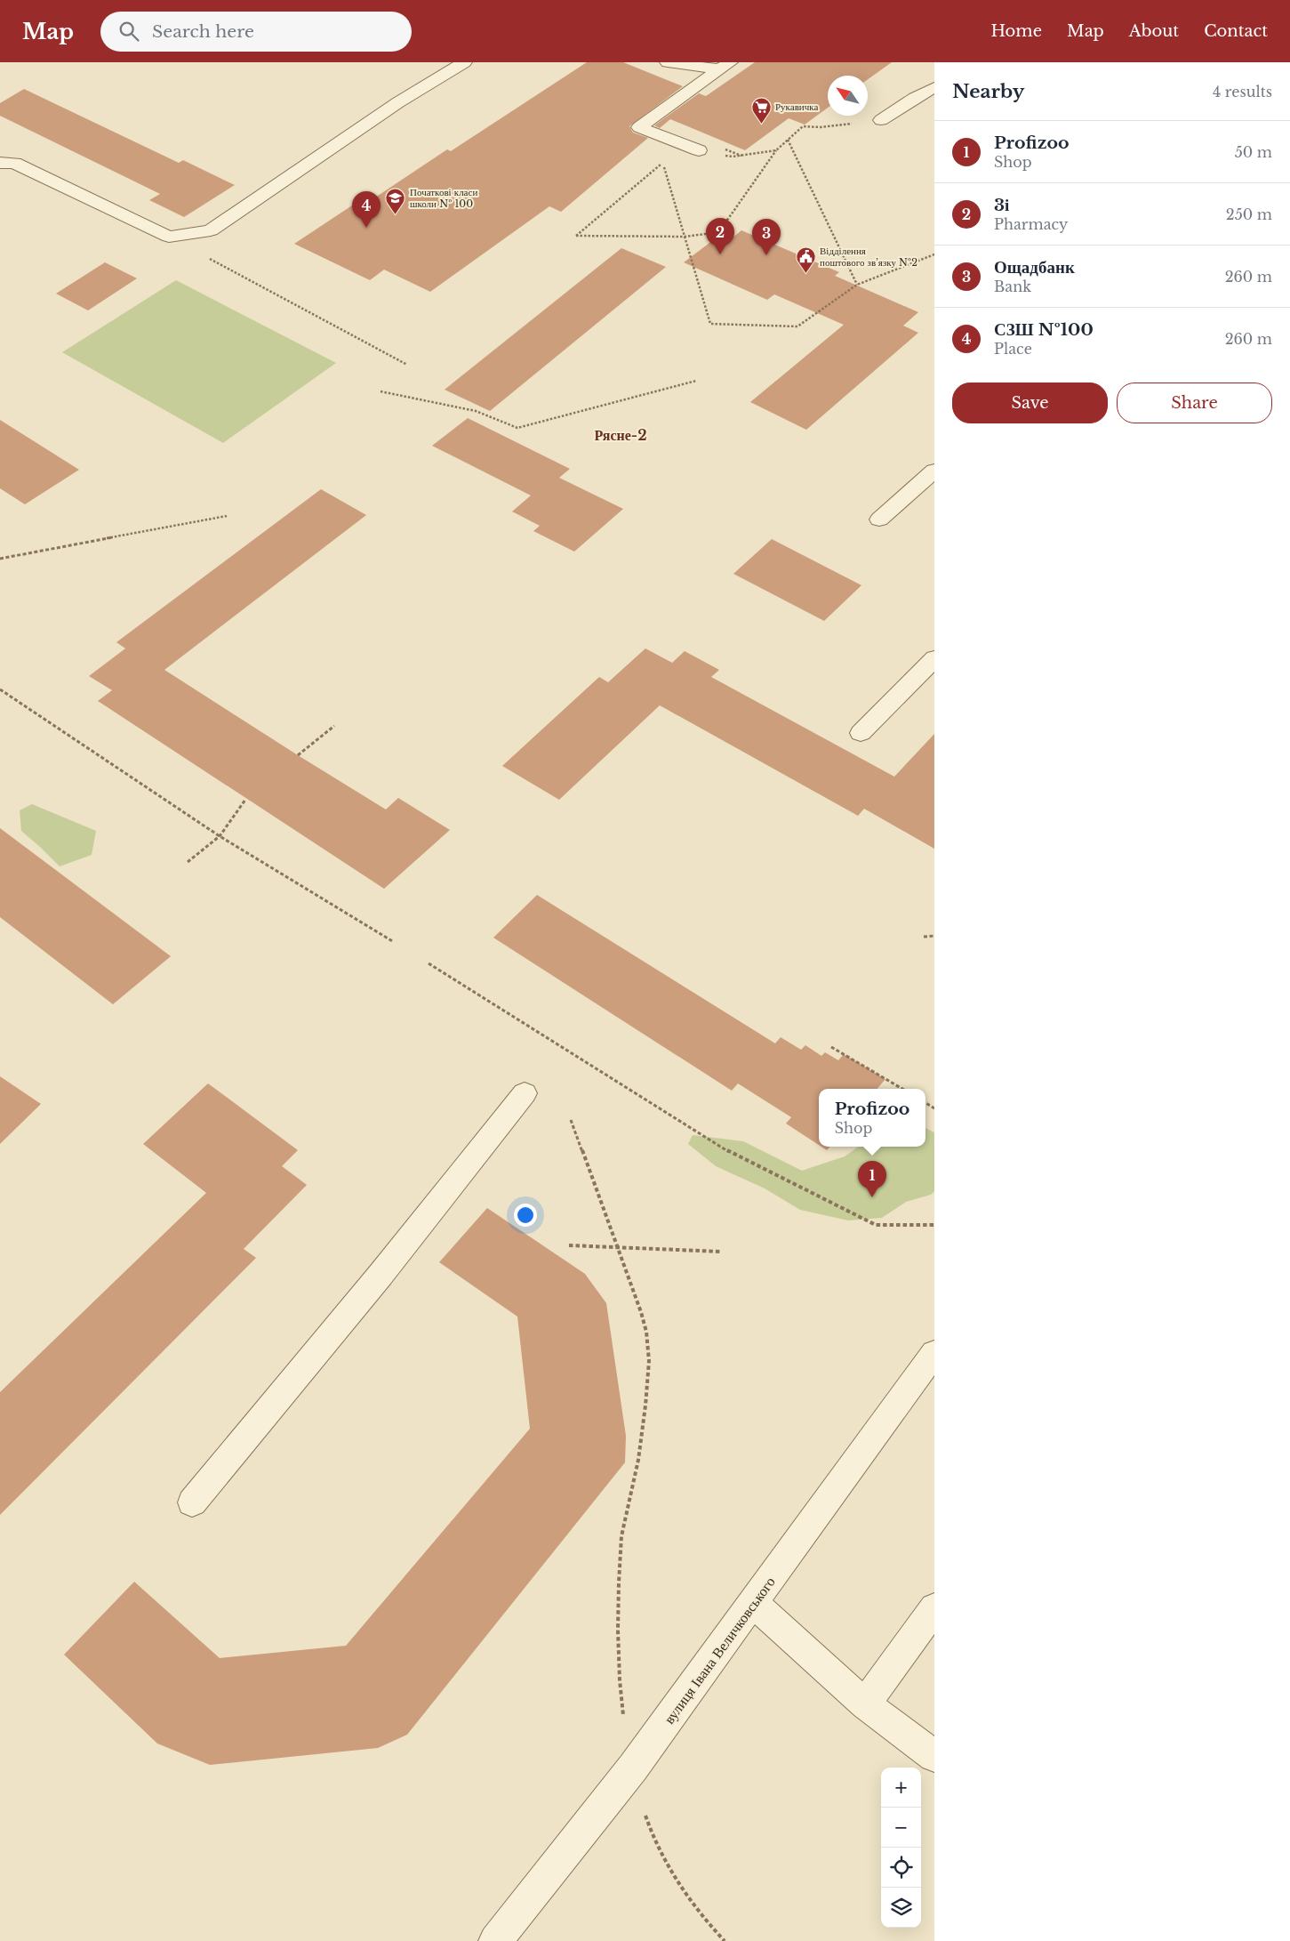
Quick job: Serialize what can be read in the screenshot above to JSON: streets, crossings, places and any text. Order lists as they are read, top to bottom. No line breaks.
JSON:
{"streets":{"street":["вулиця Івана Величковського"]},"districts":["Рясне-2"],"places":{"supermarket":["Рукавичка"],"school or university":["Початкові класи школи № 100"],"public building":["Відділення поштового зв’язку №2"]},"north":"top left","page":{"header":"Map","search":"Search here","nav":["Home","Map","About","Contact"],"heading":["Nearby","4 results"],"list":[{"mark":"1","name":"Profizoo","note":"Shop","value":"50 m"},{"mark":"2","name":"3і","note":"Pharmacy","value":"250 m"},{"mark":"3","name":"Ощадбанк","note":"Bank","value":"260 m"},{"mark":"4","name":"СЗШ №100","note":"Place","value":"260 m"}],"pins":["4","2","3","1"],"buttons":["Save","Share"],"popup":["Profizoo","Shop"],"map_buttons":["+","−"]}}
